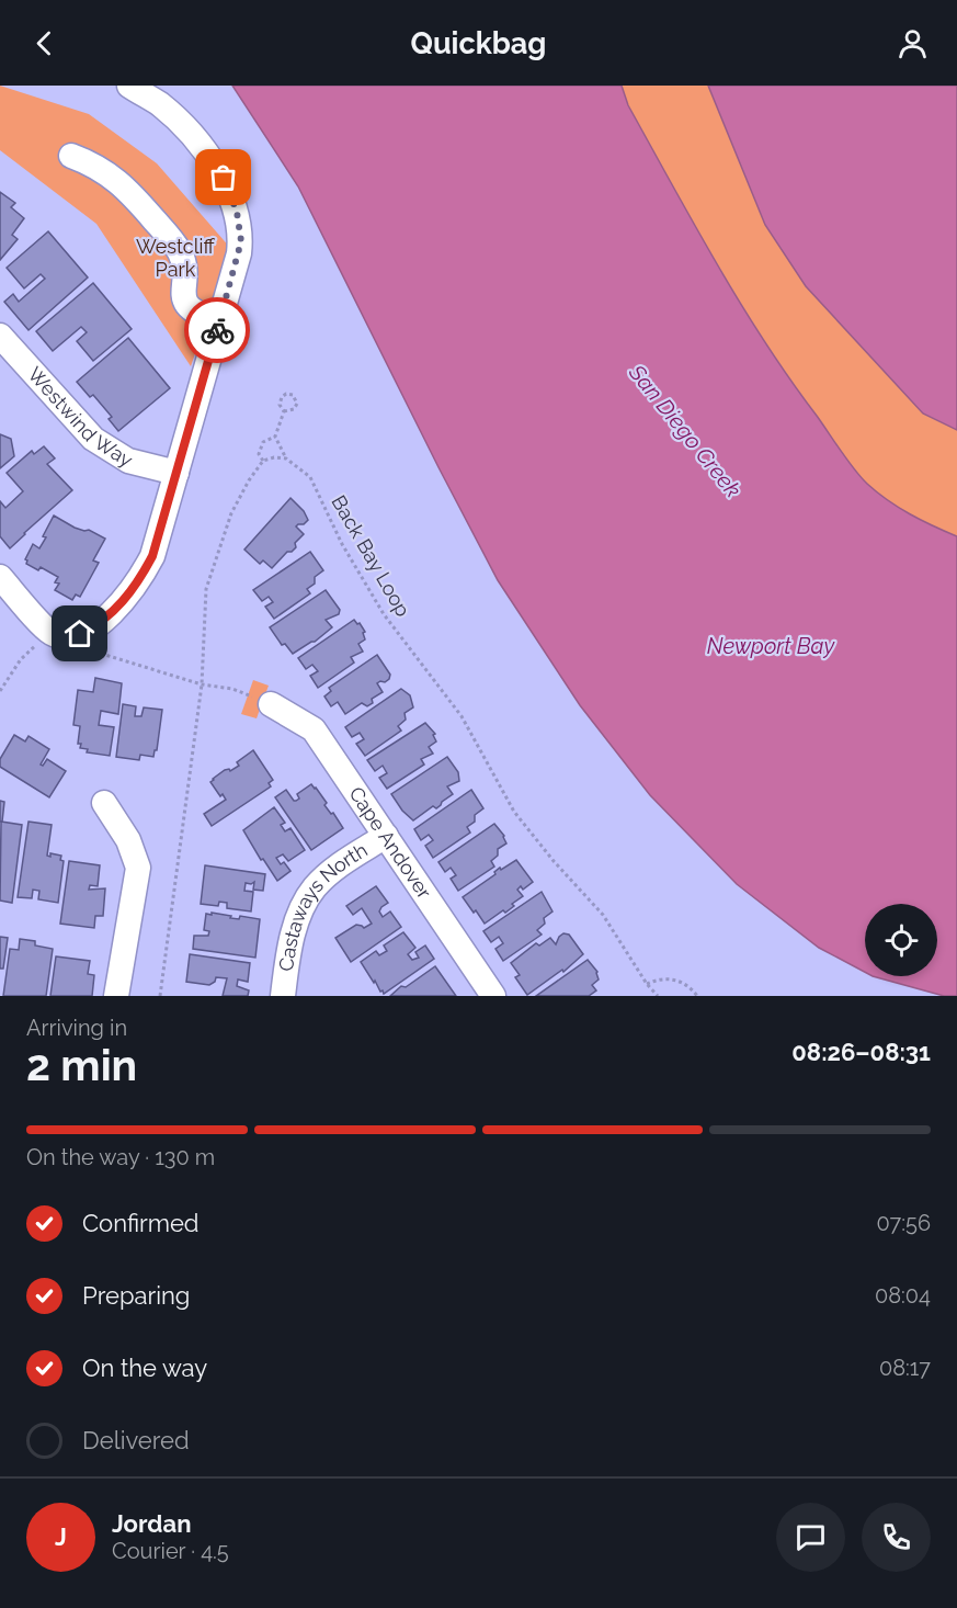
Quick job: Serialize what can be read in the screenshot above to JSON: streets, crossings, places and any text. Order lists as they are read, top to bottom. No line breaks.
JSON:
{"streets":{"street":["Westwind Way","Cape Andover","Castaways North"],"path":["Back Bay Loop"]},"crossings":[["Cape Andover","Castaways North"]],"water":["San Diego Creek","Newport Bay"],"parks":["Westcliff Park"],"page":{"header":"Quickbag","heading":["2 min","Arriving in","08:26–08:31"],"panel":["Jordan","Courier · 4.5"],"bar":"On the way · 130 m","list":[["Confirmed","07:56"],["Preparing","08:04"],["On the way","08:17"],"Delivered"],"round":"J"}}
